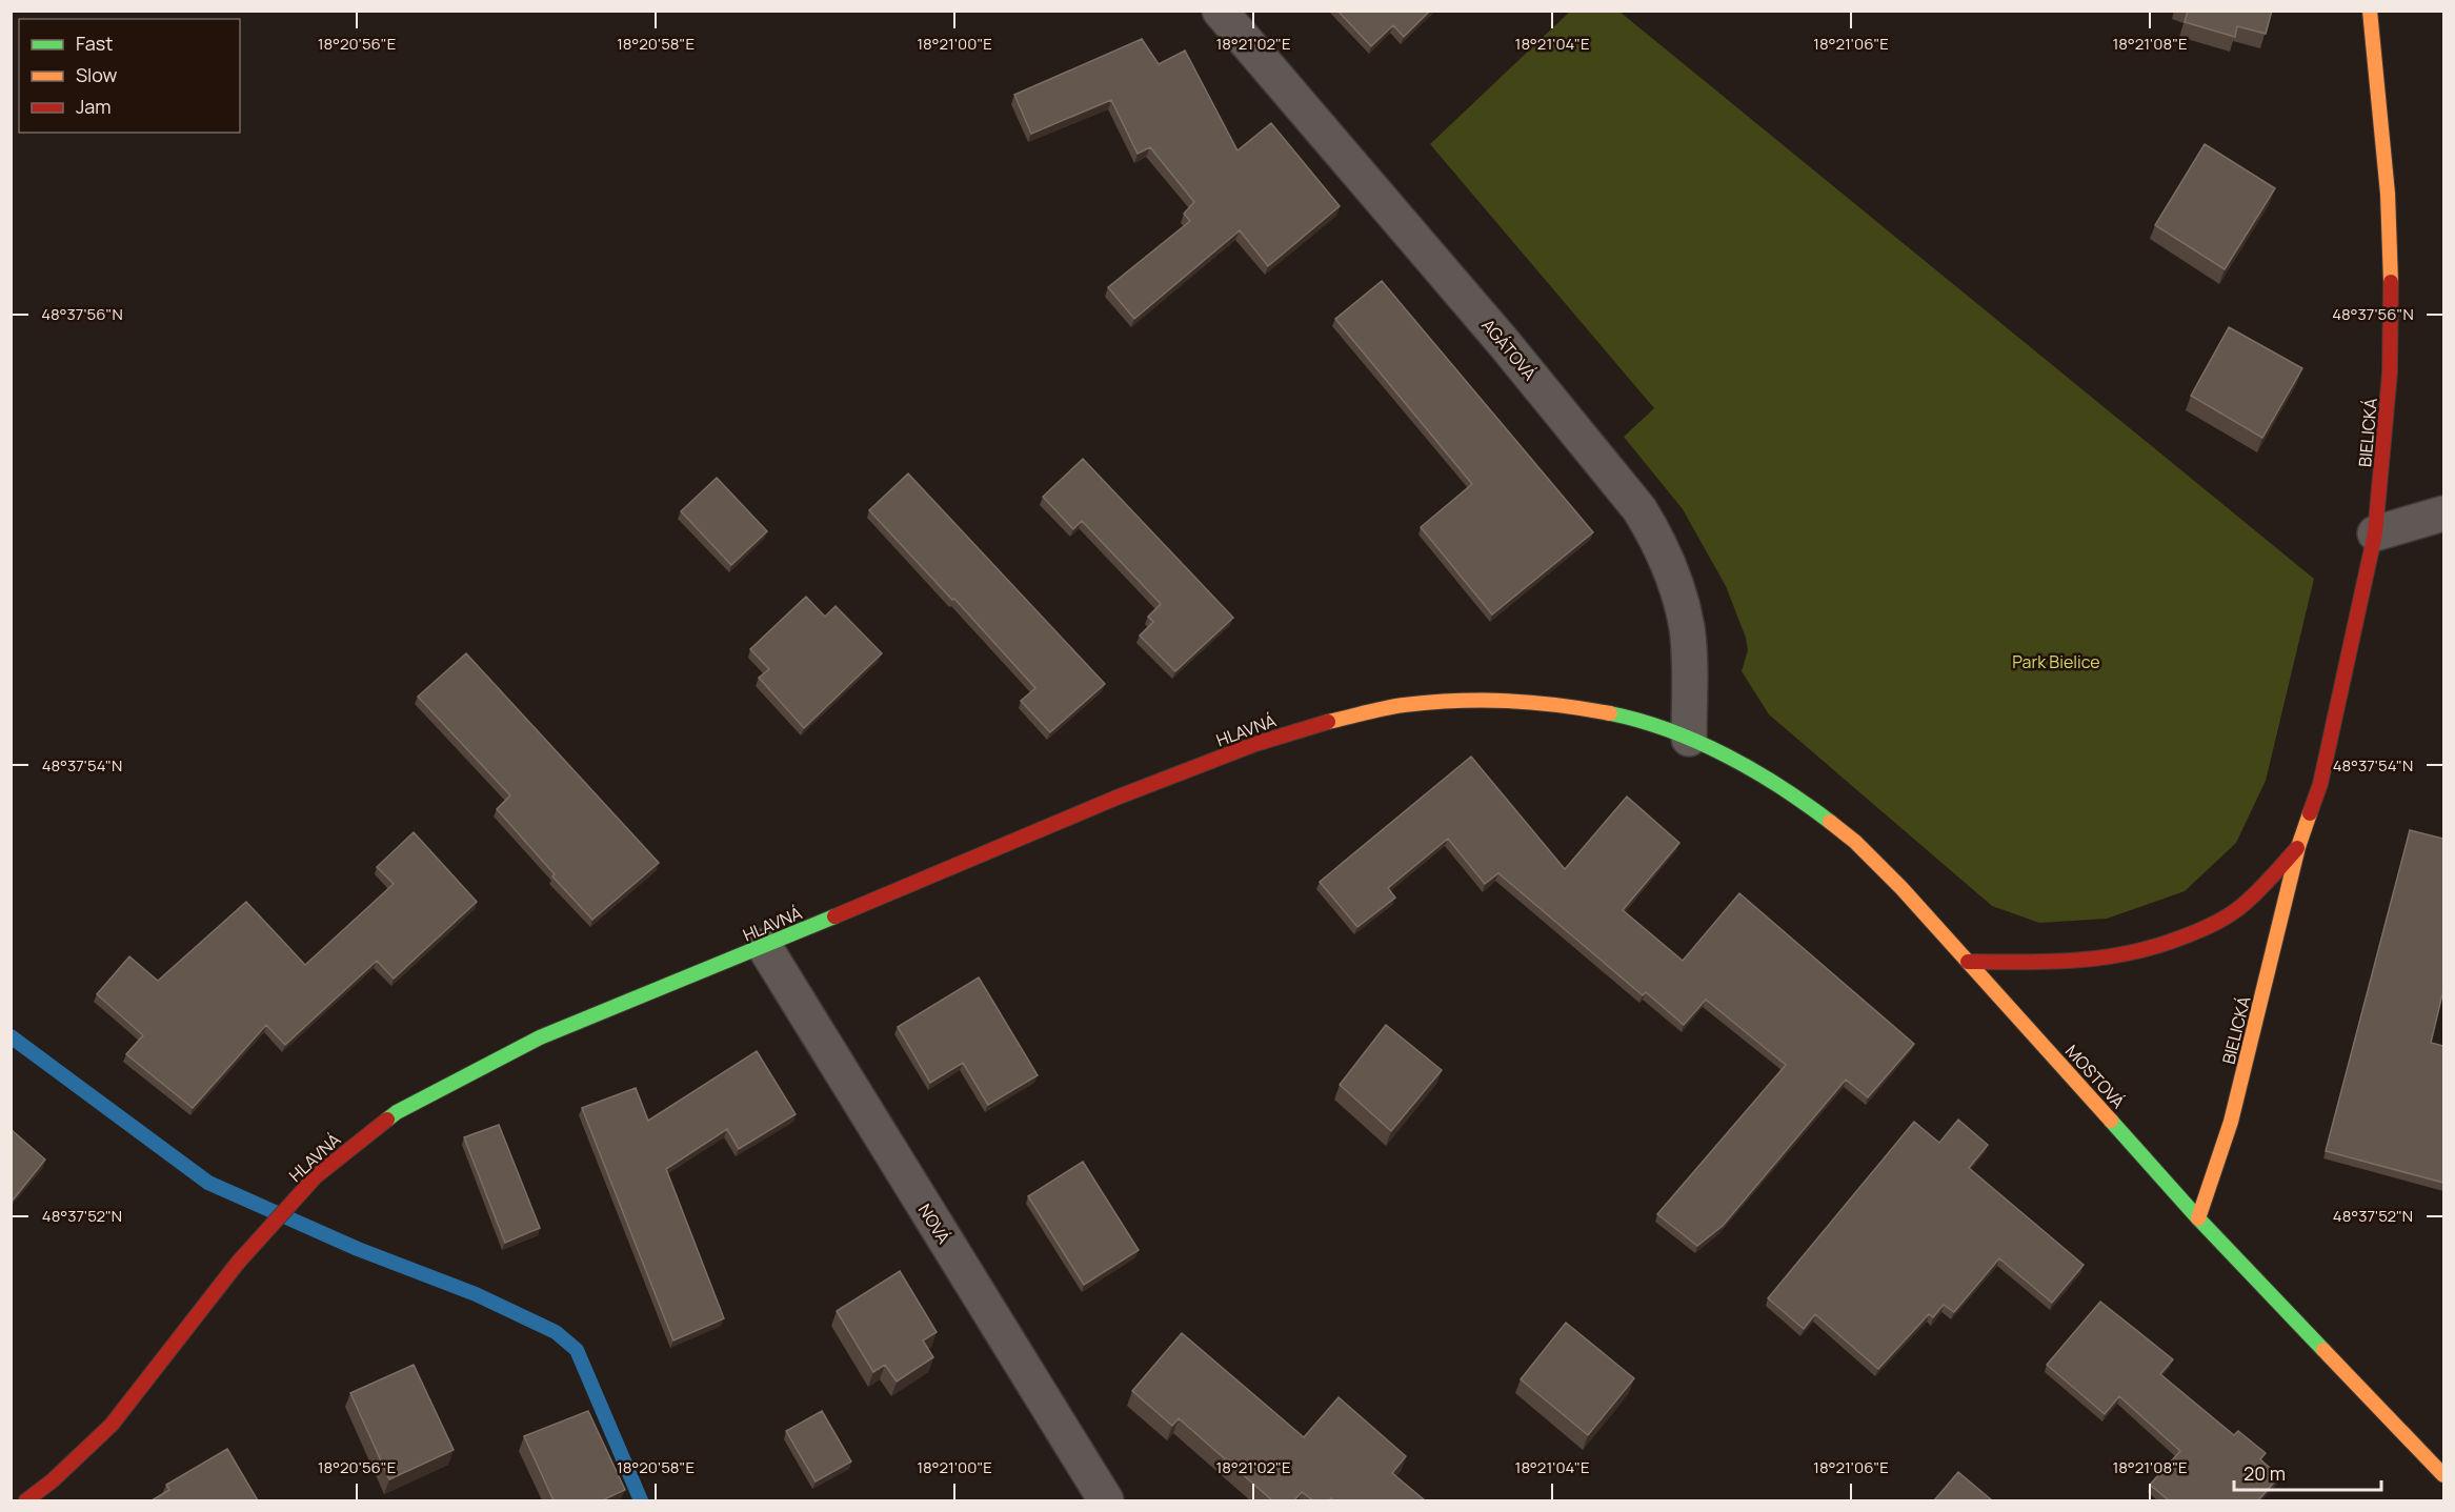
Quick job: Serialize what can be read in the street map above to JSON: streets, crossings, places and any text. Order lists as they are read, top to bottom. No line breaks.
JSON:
{"streets":{"main road":["BIELICKÁ","HLAVNÁ","MOSTOVÁ"],"street":["AGÁTOVÁ","NOVÁ"]},"crossings":[["AGÁTOVÁ","HLAVNÁ"],["AGÁTOVÁ","MOSTOVÁ"],["BIELICKÁ","MOSTOVÁ"],["HLAVNÁ","MOSTOVÁ"],["HLAVNÁ","NOVÁ"]],"parks":["Park Bielice"],"legend":["Fast","Slow","Jam"],"scale_bar":"20 m","coordinates":["18°20'56\"E","18°20'58\"E","18°21'00\"E","18°21'02\"E","18°21'04\"E","18°21'06\"E","18°21'08\"E","48°37'56\"N","48°37'54\"N","48°37'52\"N"]}
